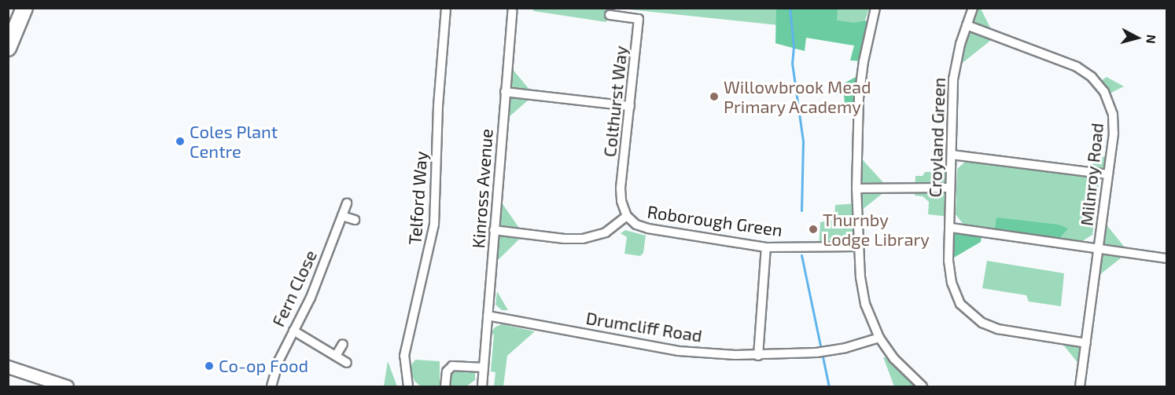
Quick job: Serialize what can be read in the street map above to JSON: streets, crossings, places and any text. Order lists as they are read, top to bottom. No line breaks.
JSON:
{"streets":{"street":["Colthurst Way","Croyland Green","Milnroy Road","Kinross Avenue","Telford Way","Roborough Green","Fern Close","Drumcliff Road"]},"crossings":[["Colthurst Way","Roborough Green"],["Croyland Green","Milnroy Road"],["Kinross Avenue","Roborough Green"],["Kinross Avenue","Drumcliff Road"]],"places":["Willowbrook Mead Primary Academy","Coles Plant Centre","Thurnby Lodge Library","Co-op Food"],"north":"right"}
